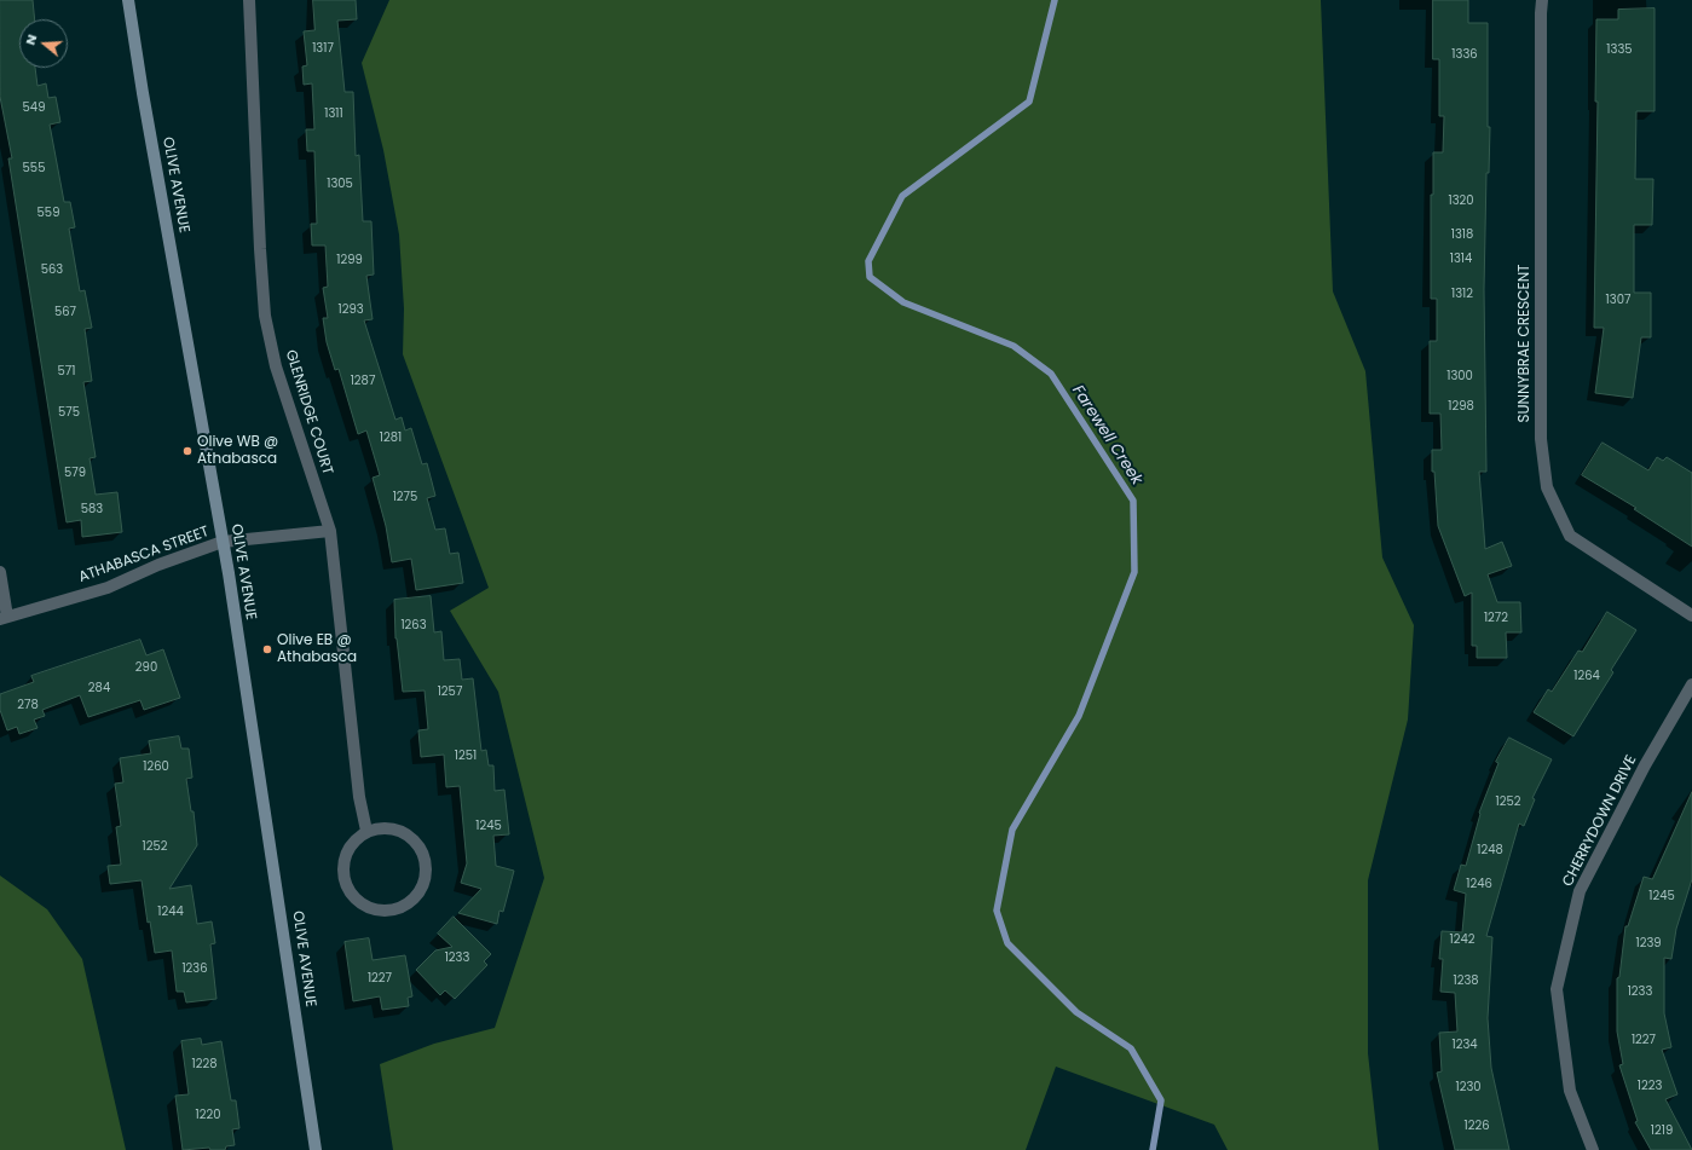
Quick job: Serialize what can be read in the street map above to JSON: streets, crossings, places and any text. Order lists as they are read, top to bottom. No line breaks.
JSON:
{"streets":{"main road":["OLIVE AVENUE"],"street":["SUNNYBRAE CRESCENT","GLENRIDGE COURT","ATHABASCA STREET","CHERRYDOWN DRIVE"]},"crossings":[["OLIVE AVENUE","ATHABASCA STREET"],["GLENRIDGE COURT","ATHABASCA STREET"]],"water":["Farewell Creek"],"places":["Olive WB @ Athabasca","Olive EB @ Athabasca"],"house_numbers":["1317","1335","1336","549","1311","555","1305","1320","559","1318","1314","1299","563","1312","1307","1293","567","571","1300","1287","1298","575","1281","579","1275","583","1272","1263","290","1264","284","1257","278","1251","1260","1252","1245","1252","1248","1246","1245","1244","1242","1239","1233","1236","1227","1238","1233","1227","1234","1228","1223","1230","1220","1226","1219"],"north":"left"}
